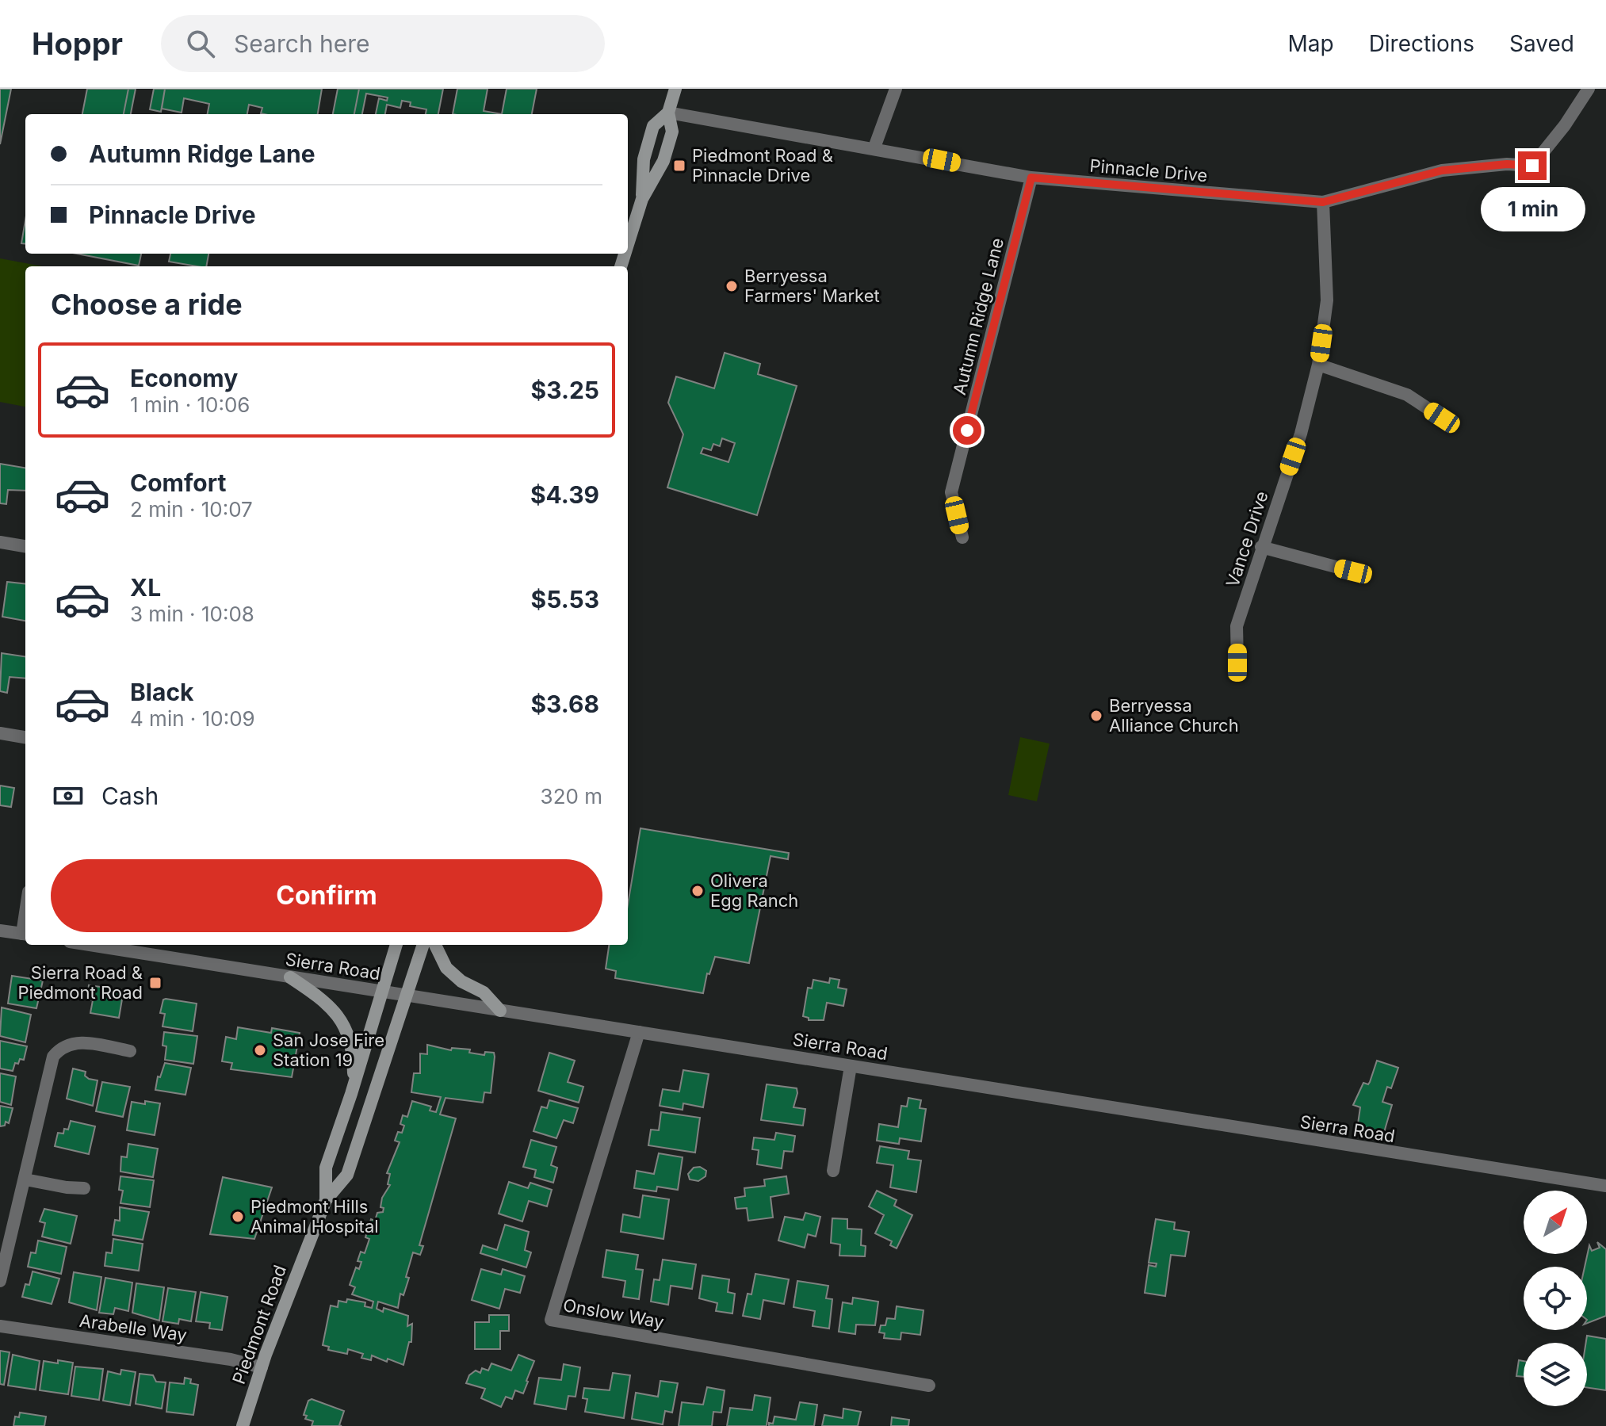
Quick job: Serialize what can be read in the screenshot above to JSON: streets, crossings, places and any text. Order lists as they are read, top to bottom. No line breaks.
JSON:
{"streets":{"main road":["Piedmont Road"],"street":["Pinnacle Drive","Autumn Ridge Lane","Vance Drive","Sierra Road","Onslow Way","Arabelle Way"]},"crossings":[["Pinnacle Drive","Autumn Ridge Lane"],["Pinnacle Drive","Vance Drive"],["Sierra Road","Onslow Way"],["Sierra Road","Piedmont Road"],["Piedmont Road","Arabelle Way"]],"places":{"transit":["Piedmont Road & Pinnacle Drive","Sierra Road & Piedmont Road"],"other":["Berryessa Farmers' Market","Berryessa Alliance Church","Olivera Egg Ranch","San Jose Fire Station 19","Piedmont Hills Animal Hospital"]},"north":"top right","page":{"header":"Hoppr","search":"Search here","nav":["Map","Directions","Saved"],"banner":["Autumn Ridge Lane","Pinnacle Drive"],"bubble":"1 min","heading":"Choose a ride","list":[{"name":"Economy","note":"1 min · 10:06","value":"$3.25"},{"name":"Comfort","note":"2 min · 10:07","value":"$4.39"},{"name":"XL","note":"3 min · 10:08","value":"$5.53"},{"name":"Black","note":"4 min · 10:09","value":"$3.68"}],"pay":["Cash","320 m"],"buttons":"Confirm"}}
